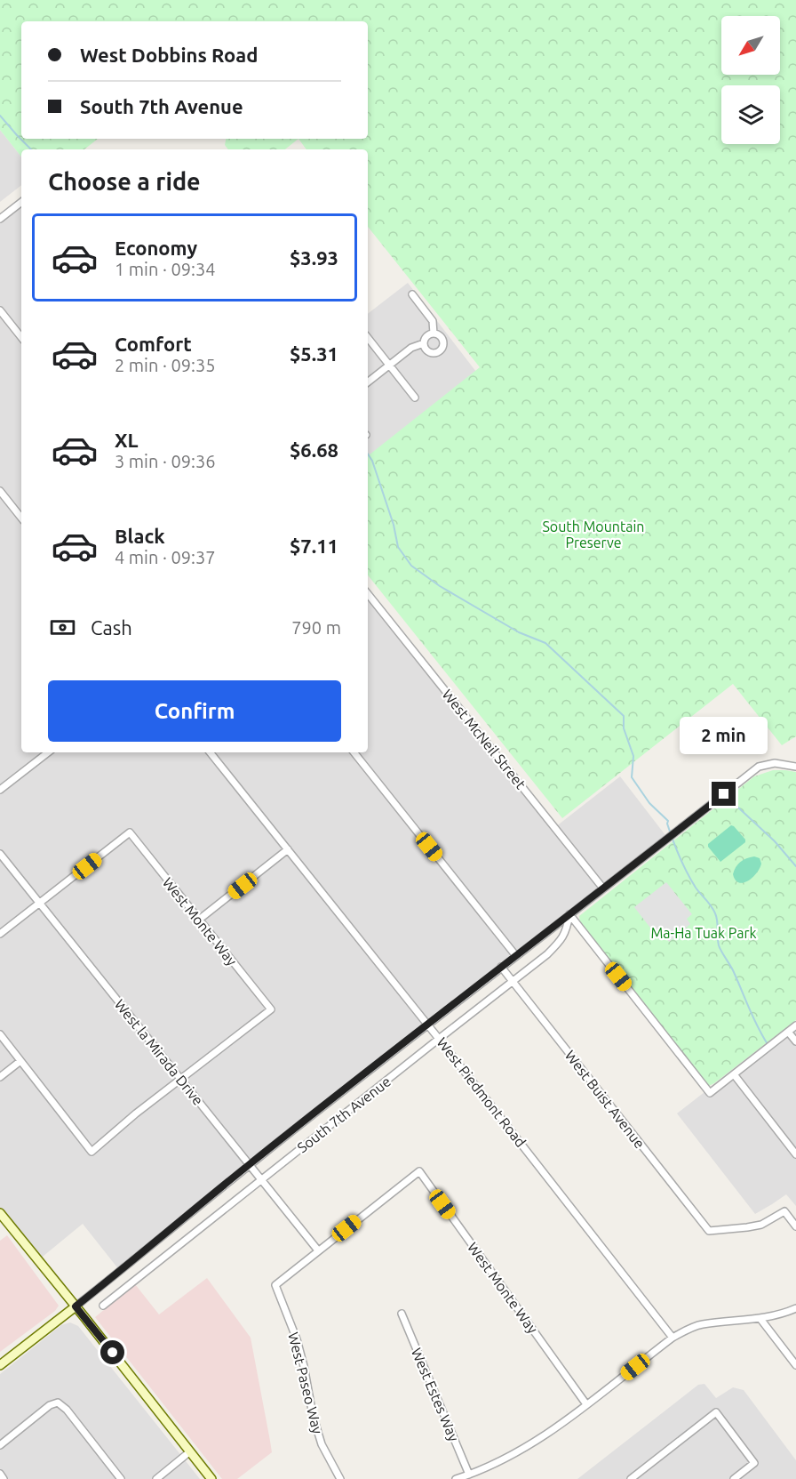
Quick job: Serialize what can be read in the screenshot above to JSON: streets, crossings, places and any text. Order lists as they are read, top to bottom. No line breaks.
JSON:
{"streets":{"main road":["South 7th Avenue"],"street":["West McNeil Street","West Monte Way","West la Mirada Drive","West Piedmont Road","West Buist Avenue","West Paseo Way","West Estes Way"]},"crossings":[["West McNeil Street","South 7th Avenue"],["West Monte Way","West la Mirada Drive"],["West Monte Way","West Paseo Way"],["West la Mirada Drive","South 7th Avenue"],["West la Mirada Drive","West Paseo Way"],["West Piedmont Road","South 7th Avenue"],["West Buist Avenue","South 7th Avenue"]],"parks":["South Mountain Preserve","Ma-Ha Tuak Park"],"north":"bottom left","page":{"banner":["West Dobbins Road","South 7th Avenue"],"heading":"Choose a ride","list":[{"name":"Economy","note":"1 min · 09:34","value":"$3.93"},{"name":"Comfort","note":"2 min · 09:35","value":"$5.31"},{"name":"XL","note":"3 min · 09:36","value":"$6.68"},{"name":"Black","note":"4 min · 09:37","value":"$7.11"}],"pay":["Cash","790 m"],"buttons":"Confirm","bubble":"2 min"}}
